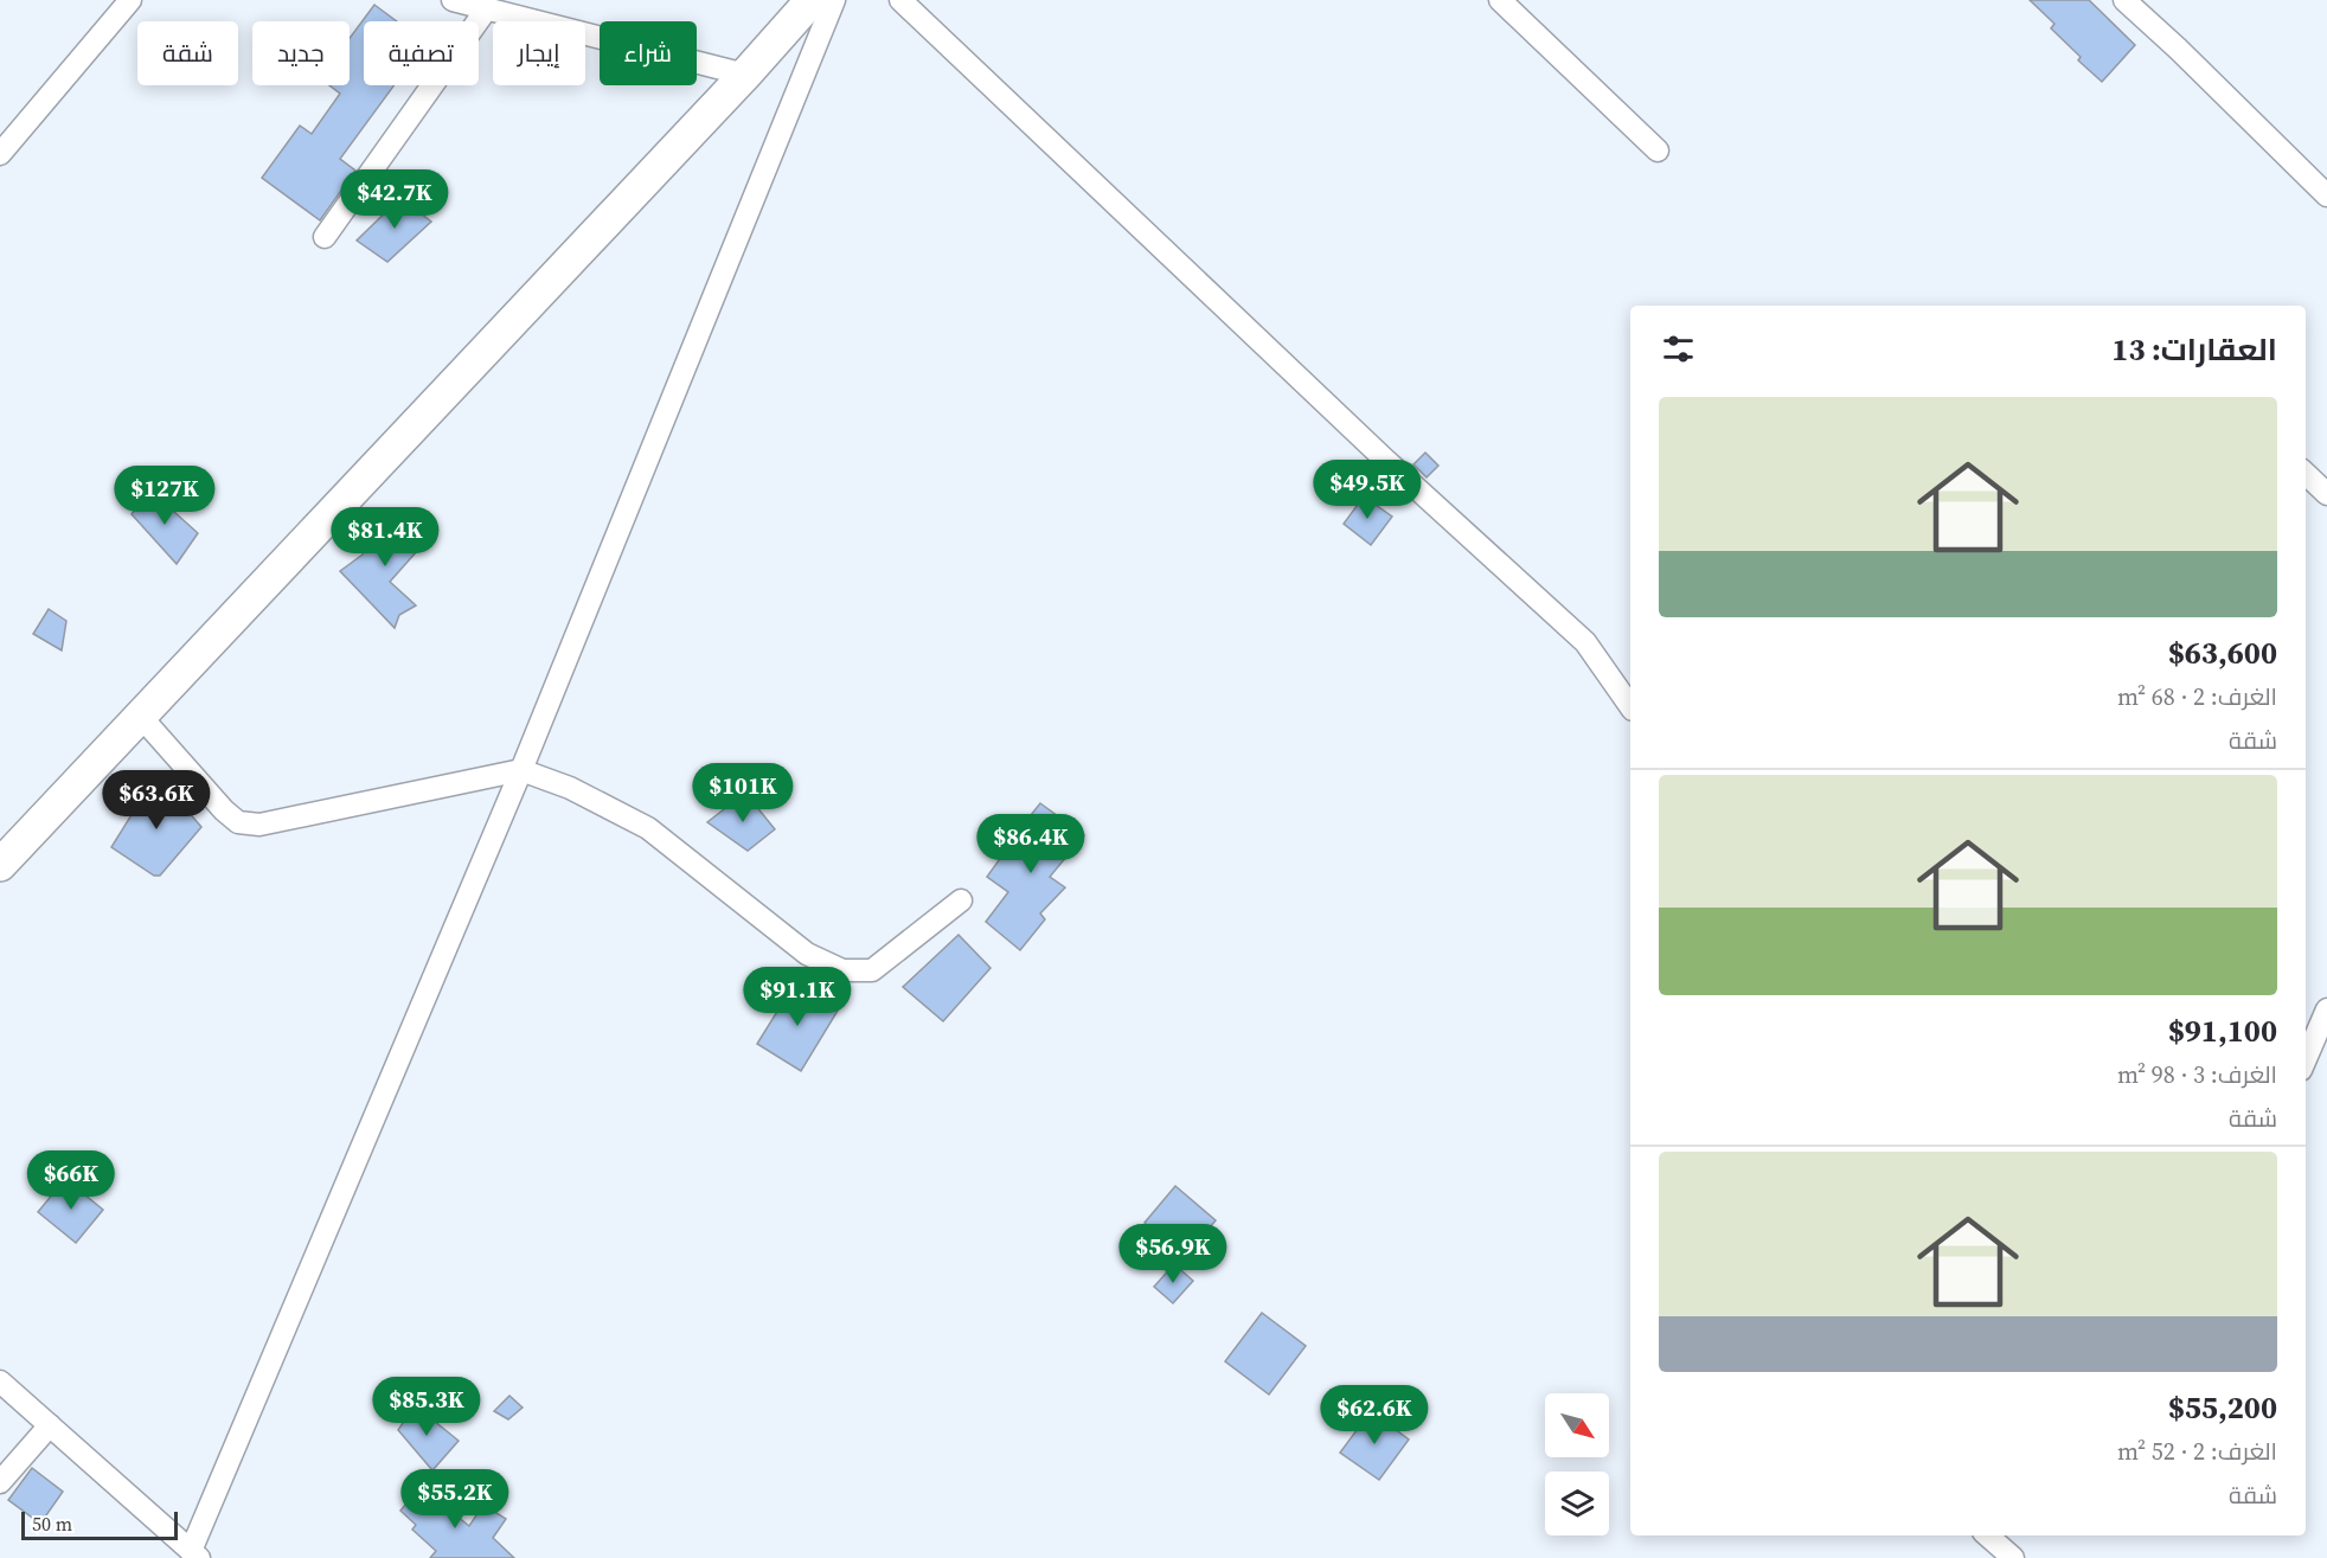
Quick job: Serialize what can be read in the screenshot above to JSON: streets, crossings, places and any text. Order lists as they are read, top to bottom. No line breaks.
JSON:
{"scale_bar":"50 m","north":"bottom right","page":{"chip":["شراء","إيجار","تصفية","جديد","شقة"],"price":["$42.7K","$49.5K","$127K","$81.4K","$101K","$63.6K","$86.4K","$91.1K","$66K","$56.9K","$85.3K","$62.6K","$55.2K"],"heading":"العقارات: 13","list":[{"name":"$63,600","note":"الغرف: 2 · 68 m² · شقة"},{"name":"$91,100","note":"الغرف: 3 · 98 m² · شقة"},{"name":"$55,200","note":"الغرف: 2 · 52 m² · شقة"}],"scale":"50 m"}}
